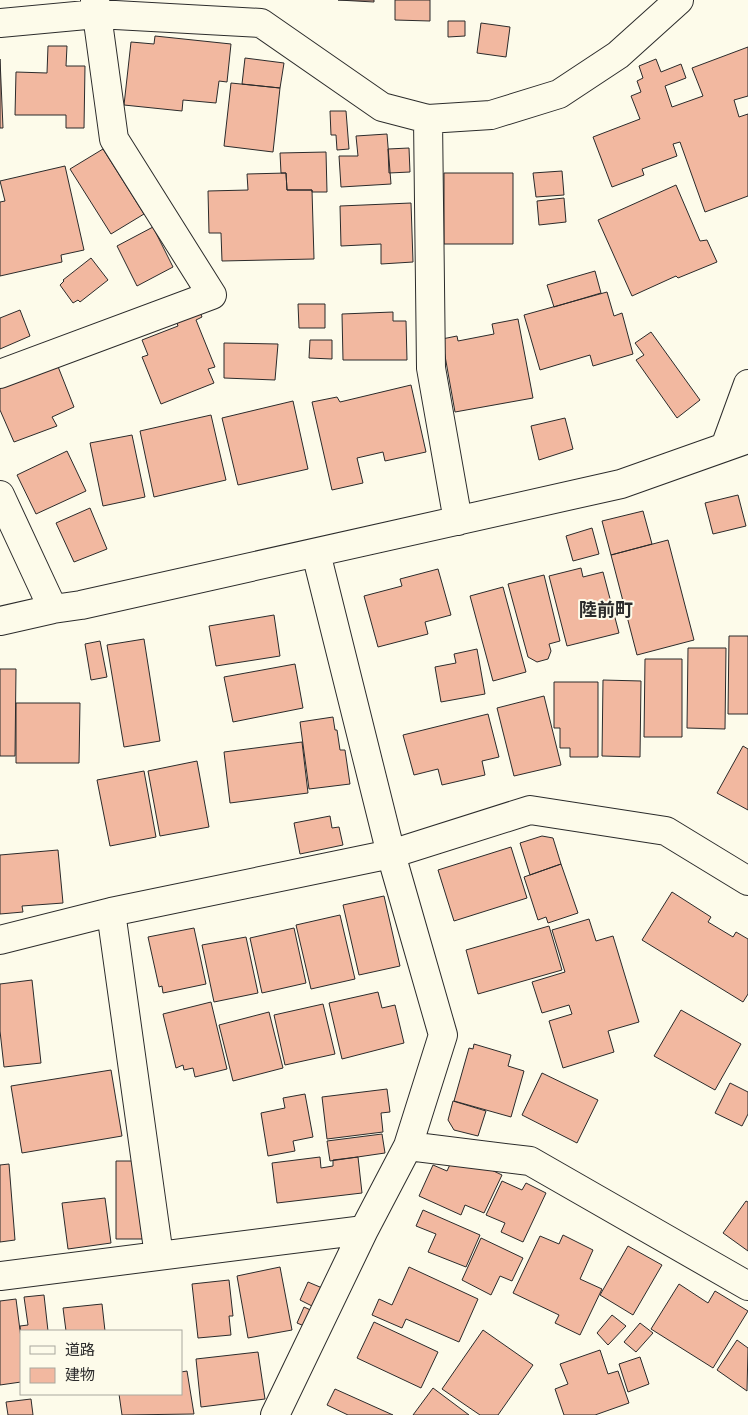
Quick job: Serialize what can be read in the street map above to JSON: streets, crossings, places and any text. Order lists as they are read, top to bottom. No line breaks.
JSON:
{"districts":["陸前町"],"legend":["道路","建物"]}
